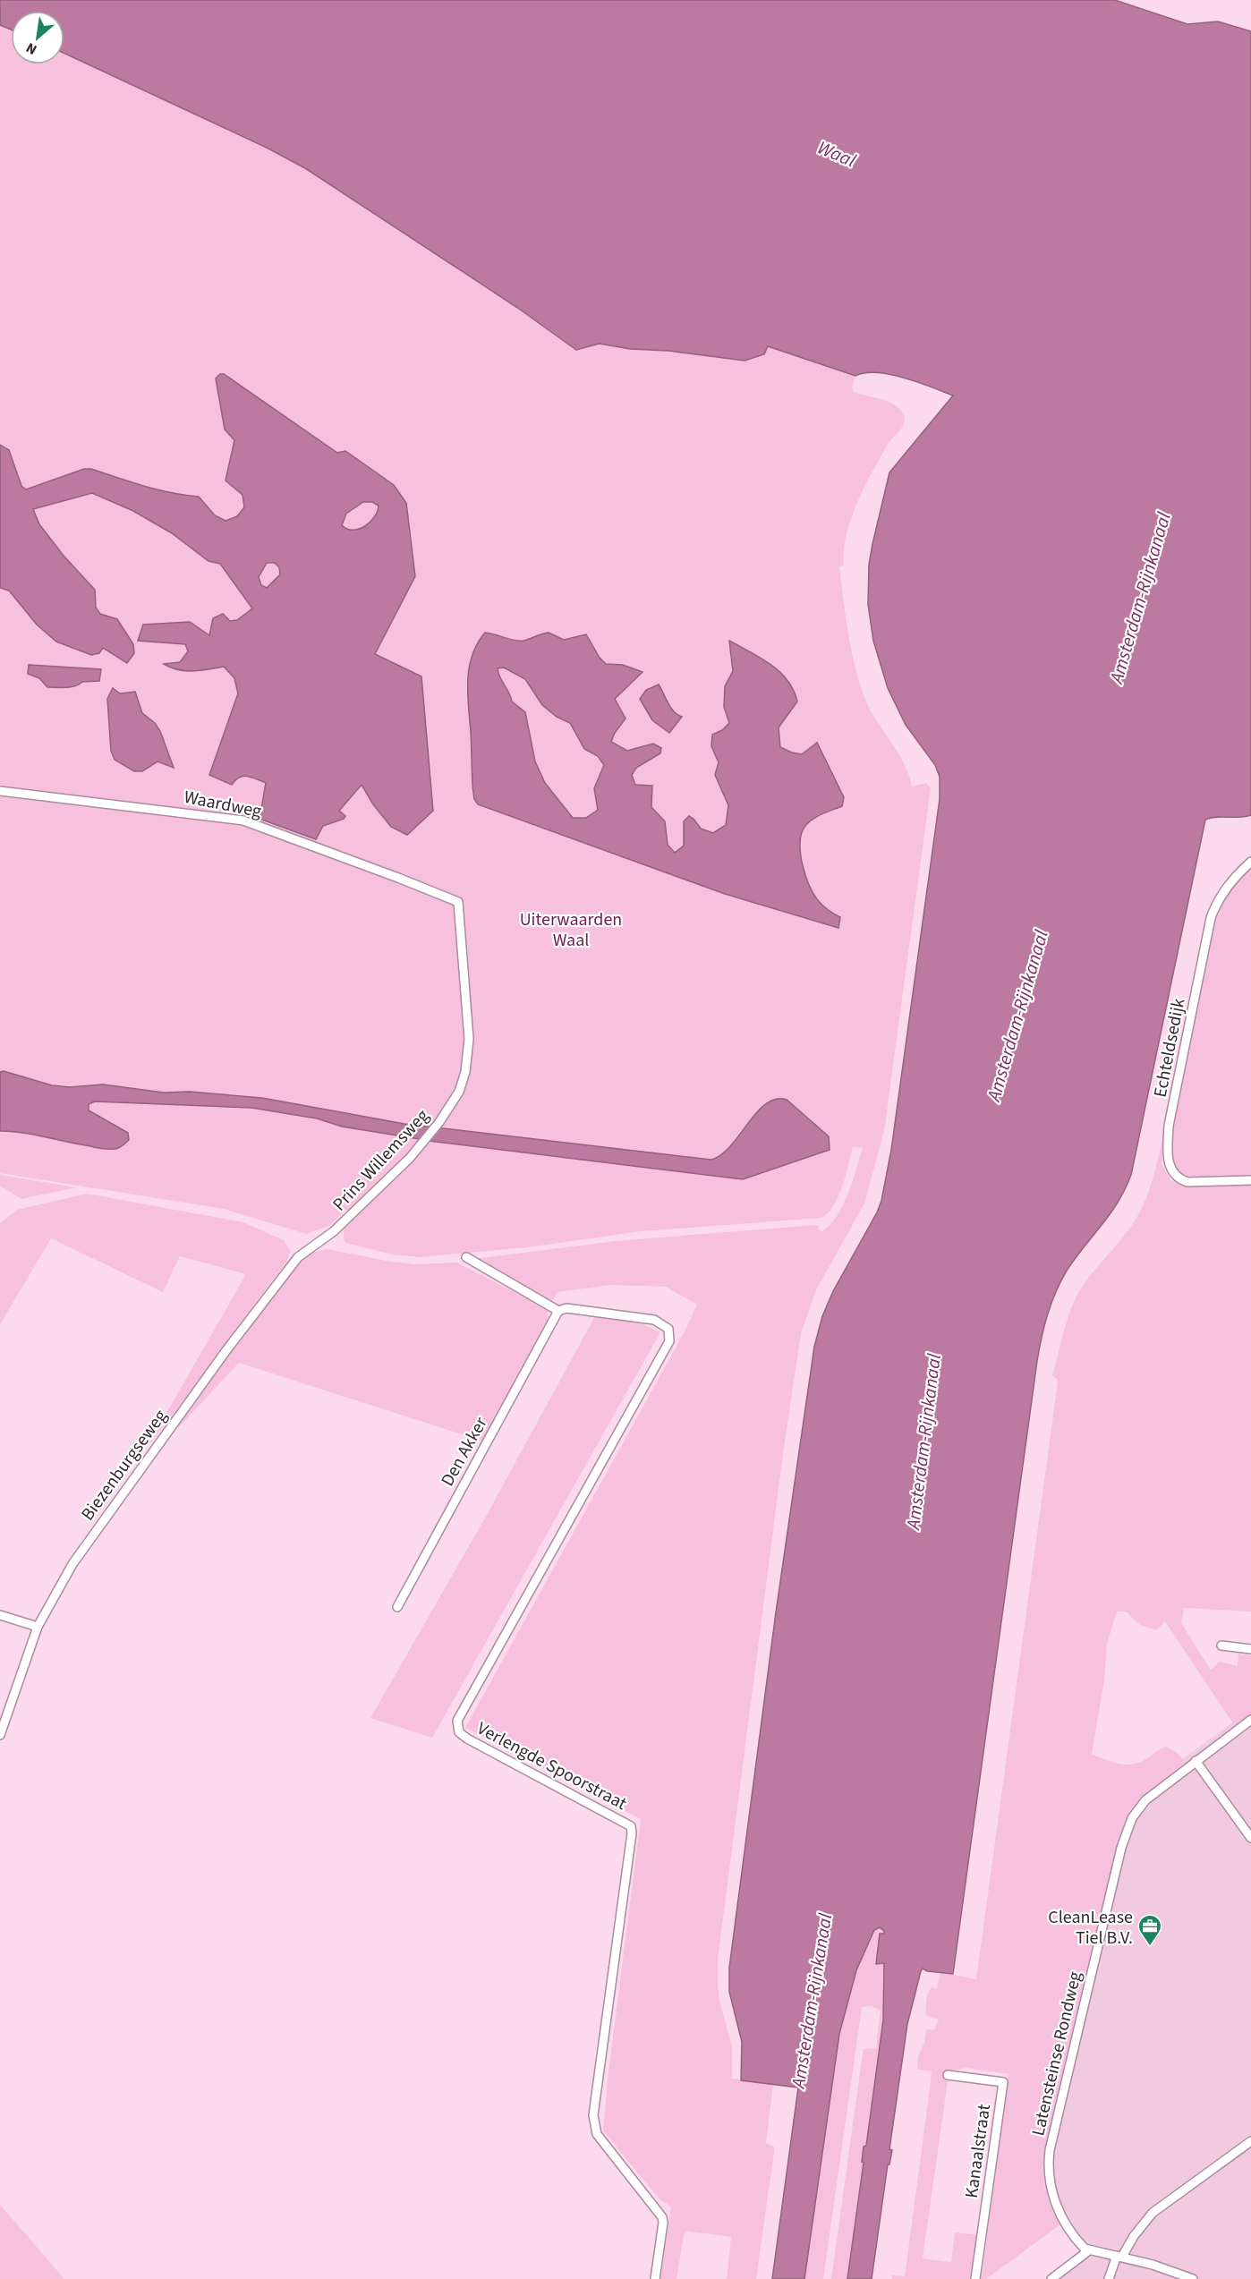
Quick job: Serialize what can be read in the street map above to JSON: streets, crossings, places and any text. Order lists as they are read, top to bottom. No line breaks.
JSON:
{"streets":{"street":["Waardweg","Echteldsedijk","Prins Willemsweg","Den Akker","Biezenburgseweg","Verlengde Spoorstraat","Latensteinse Rondweg","Kanaalstraat"]},"crossings":[["Waardweg","Prins Willemsweg"],["Prins Willemsweg","Biezenburgseweg"],["Den Akker","Verlengde Spoorstraat"]],"water":["Waal","Amsterdam-Rijnkanaal"],"parks":["Uiterwaarden Waal"],"places":{"office":["CleanLease Tiel B.V."]},"north":"bottom left"}
